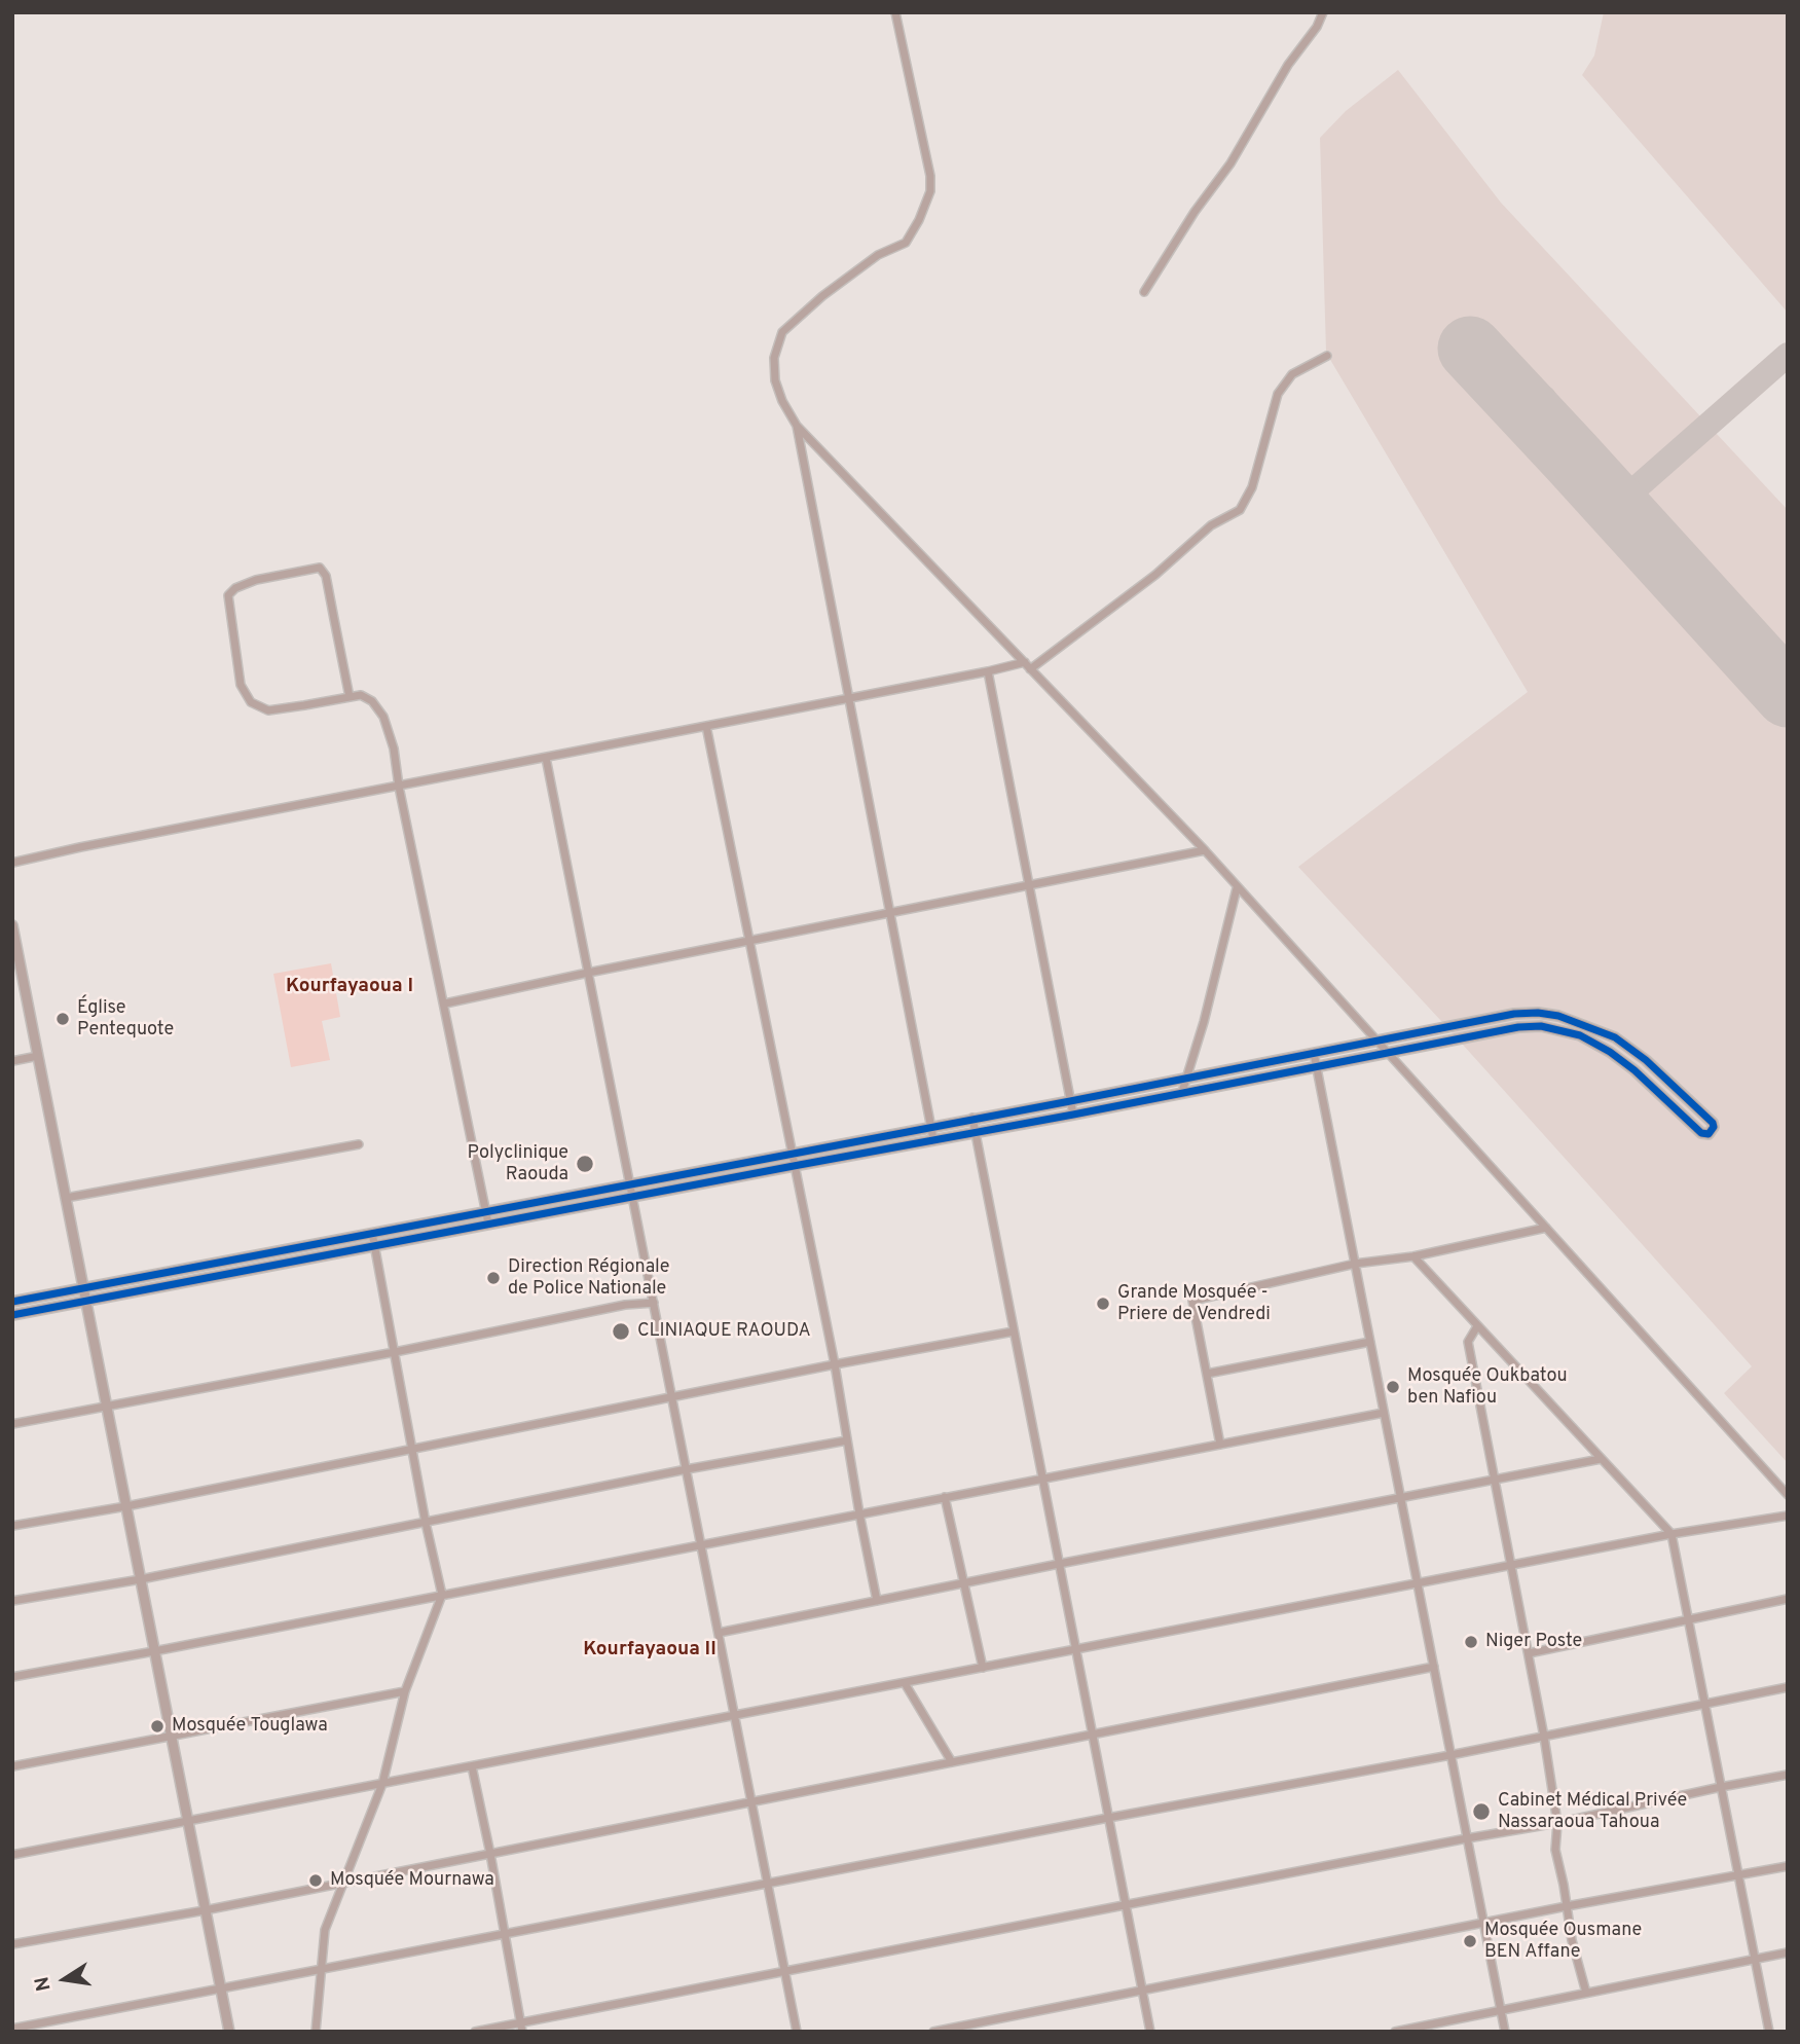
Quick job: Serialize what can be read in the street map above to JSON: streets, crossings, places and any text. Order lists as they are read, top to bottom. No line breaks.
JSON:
{"districts":["Kourfayaoua I","Kourfayaoua II"],"places":["Église Pentequote","Polyclinique Raouda","Direction Régionale de Police Nationale","Grande Mosquée - Priere de Vendredi","CLINIAQUE RAOUDA","Mosquée Oukbatou ben Nafiou","Niger Poste","Mosquée Touglawa","Cabinet Médical Privée Nassaraoua Tahoua","Mosquée Mournawa","Mosquée Ousmane BEN Affane"],"north":"left"}
